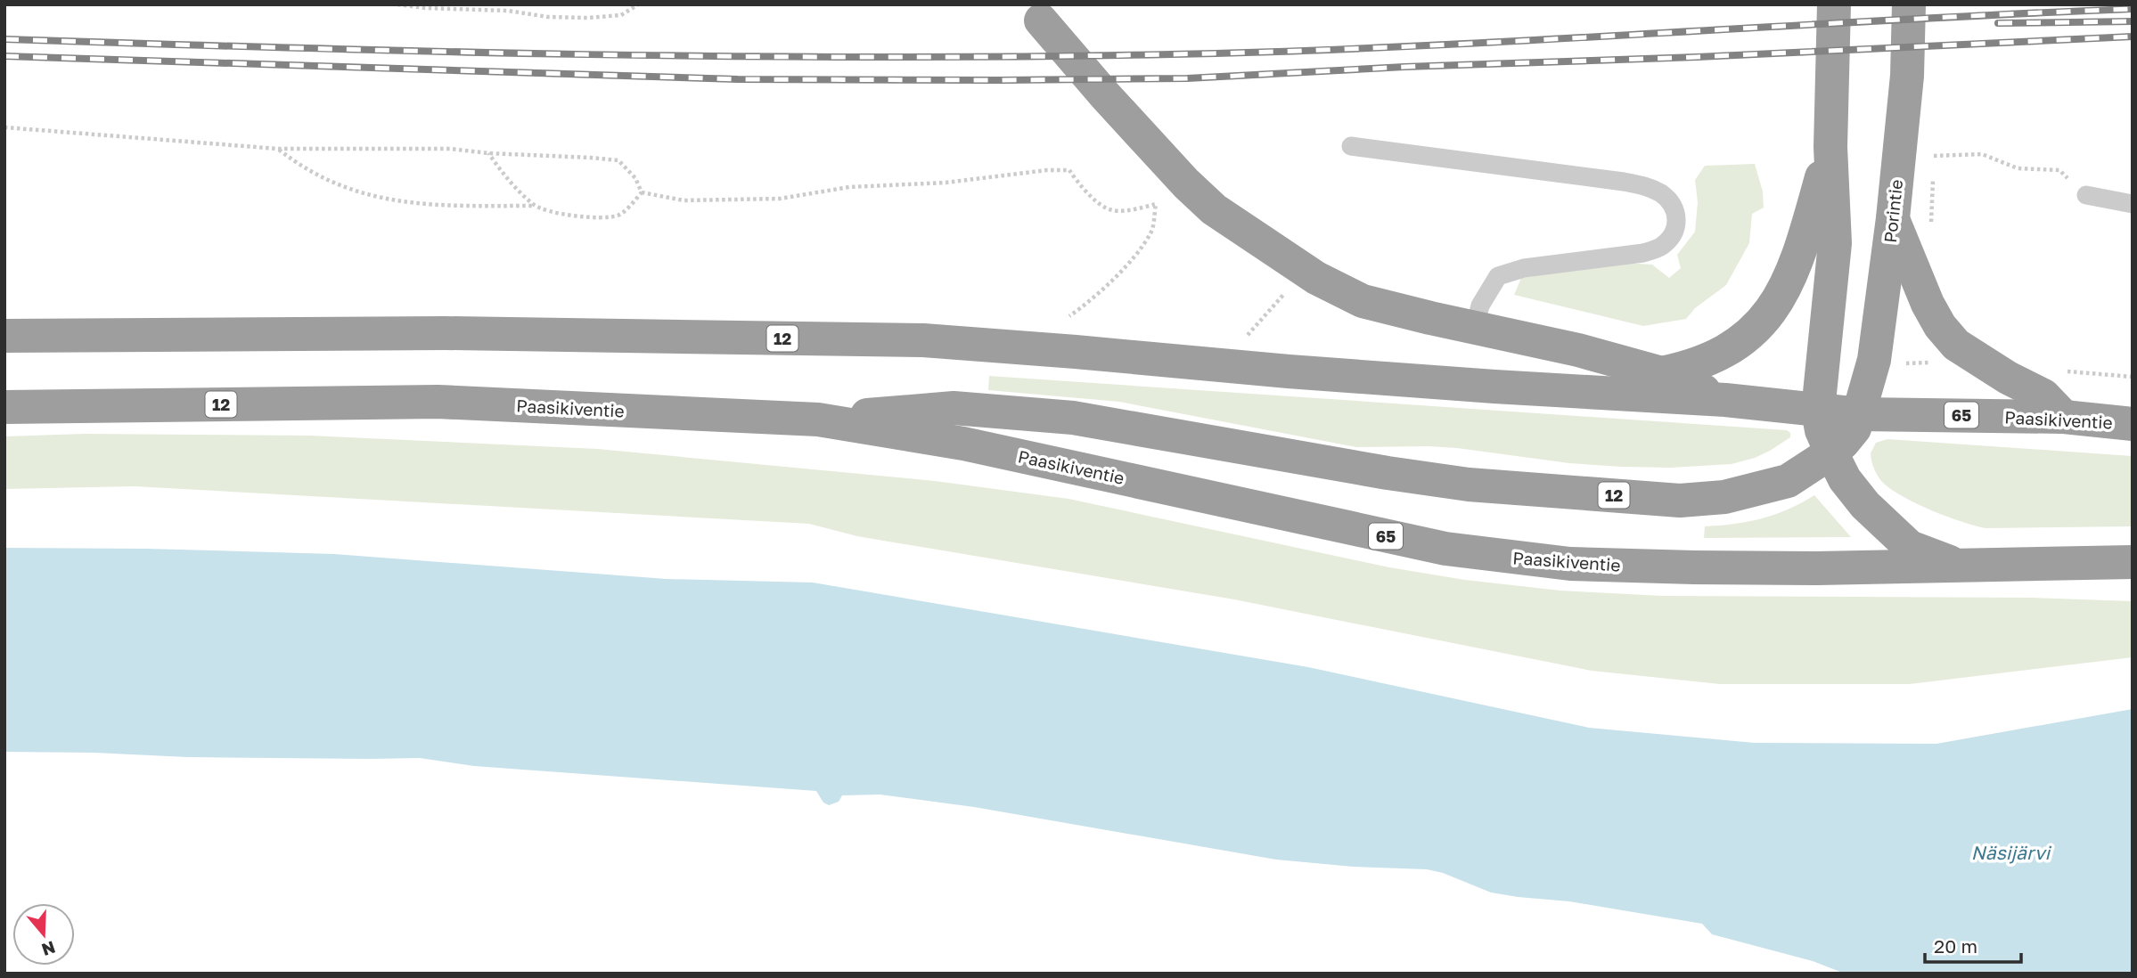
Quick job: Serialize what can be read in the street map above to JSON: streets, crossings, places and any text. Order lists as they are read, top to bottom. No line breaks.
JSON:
{"streets":{"highway":["Porintie","12","Paasikiventie","65"]},"crossings":[["Porintie","12"],["Porintie","Paasikiventie"],["12","Paasikiventie"]],"water":["Näsijärvi"],"scale_bar":"20 m","north":"bottom"}
